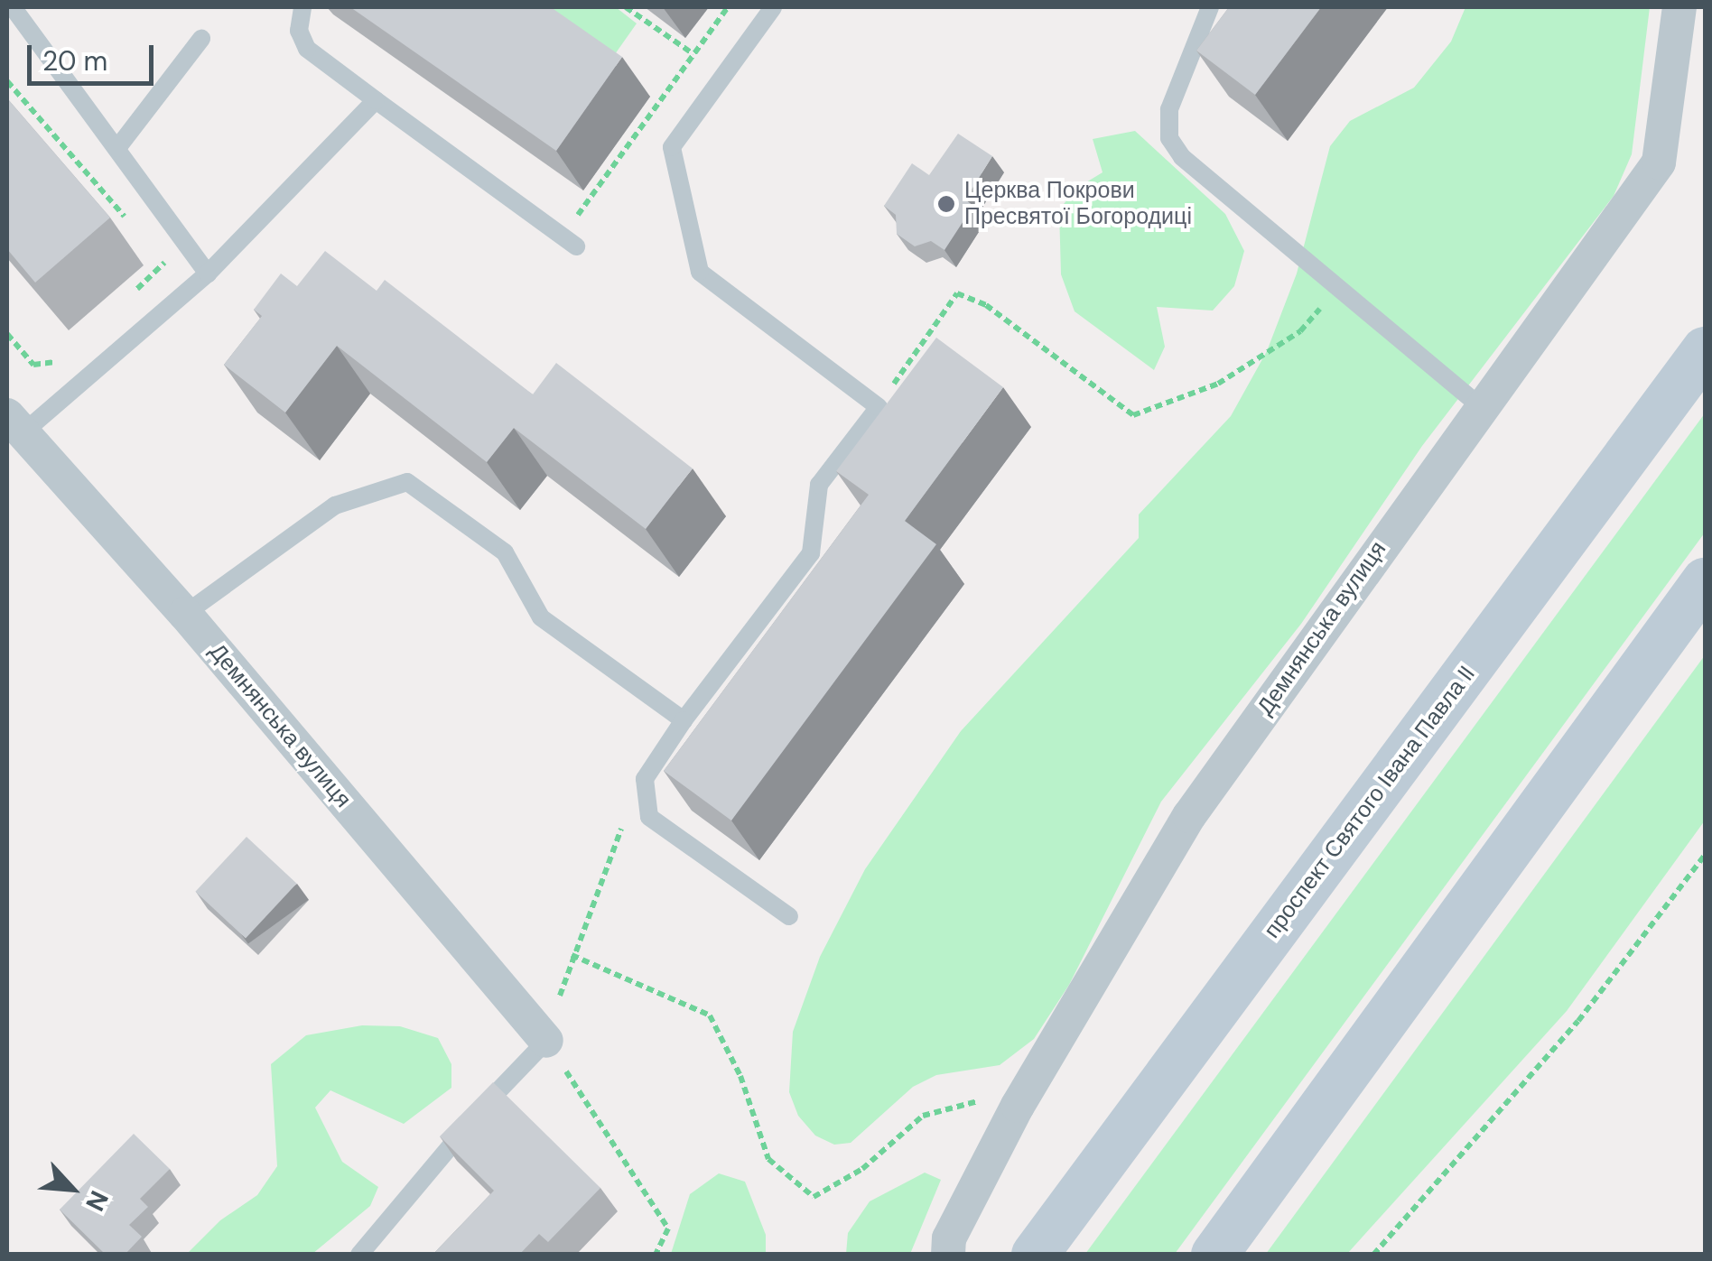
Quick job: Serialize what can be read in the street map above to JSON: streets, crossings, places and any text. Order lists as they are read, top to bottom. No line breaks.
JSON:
{"streets":{"main road":["проспект Святого Івана Павла II"],"street":["Демнянська вулиця"]},"places":["Церква Покрови Пресвятої Богородиці"],"scale_bar":"20 m","north":"bottom right"}
